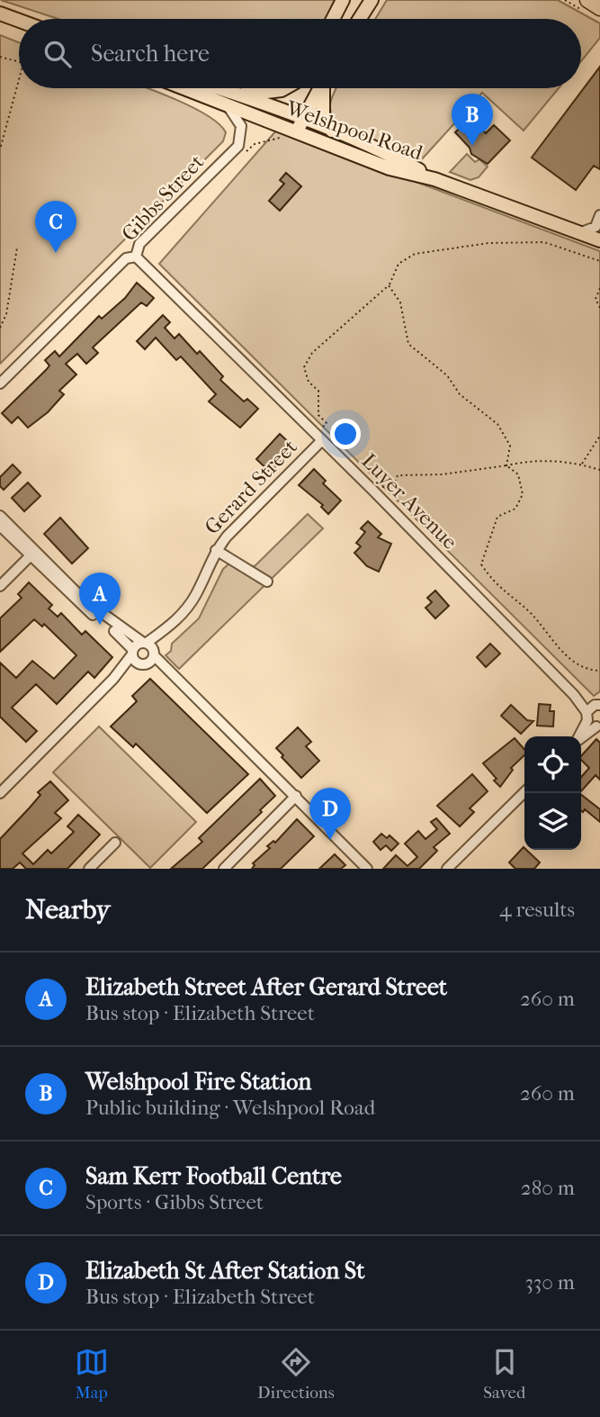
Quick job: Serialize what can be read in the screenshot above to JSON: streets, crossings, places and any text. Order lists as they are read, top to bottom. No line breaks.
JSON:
{"streets":{"main road":["Welshpool Road"],"street":["Gibbs Street","Gerard Street","Luyer Avenue"]},"crossings":[["Welshpool Road","Gibbs Street"],["Gibbs Street","Luyer Avenue"],["Gerard Street","Luyer Avenue"]],"page":{"search":"Search here","pins":["B","C","A","D"],"heading":["Nearby","4 results"],"list":[{"mark":"A","name":"Elizabeth Street After Gerard Street","note":"Bus stop · Elizabeth Street","value":"260 m"},{"mark":"B","name":"Welshpool Fire Station","note":"Public building · Welshpool Road","value":"260 m"},{"mark":"C","name":"Sam Kerr Football Centre","note":"Sports · Gibbs Street","value":"280 m"},{"mark":"D","name":"Elizabeth St After Station St","note":"Bus stop · Elizabeth Street","value":"330 m"}],"nav":["Map","Directions","Saved"]}}
